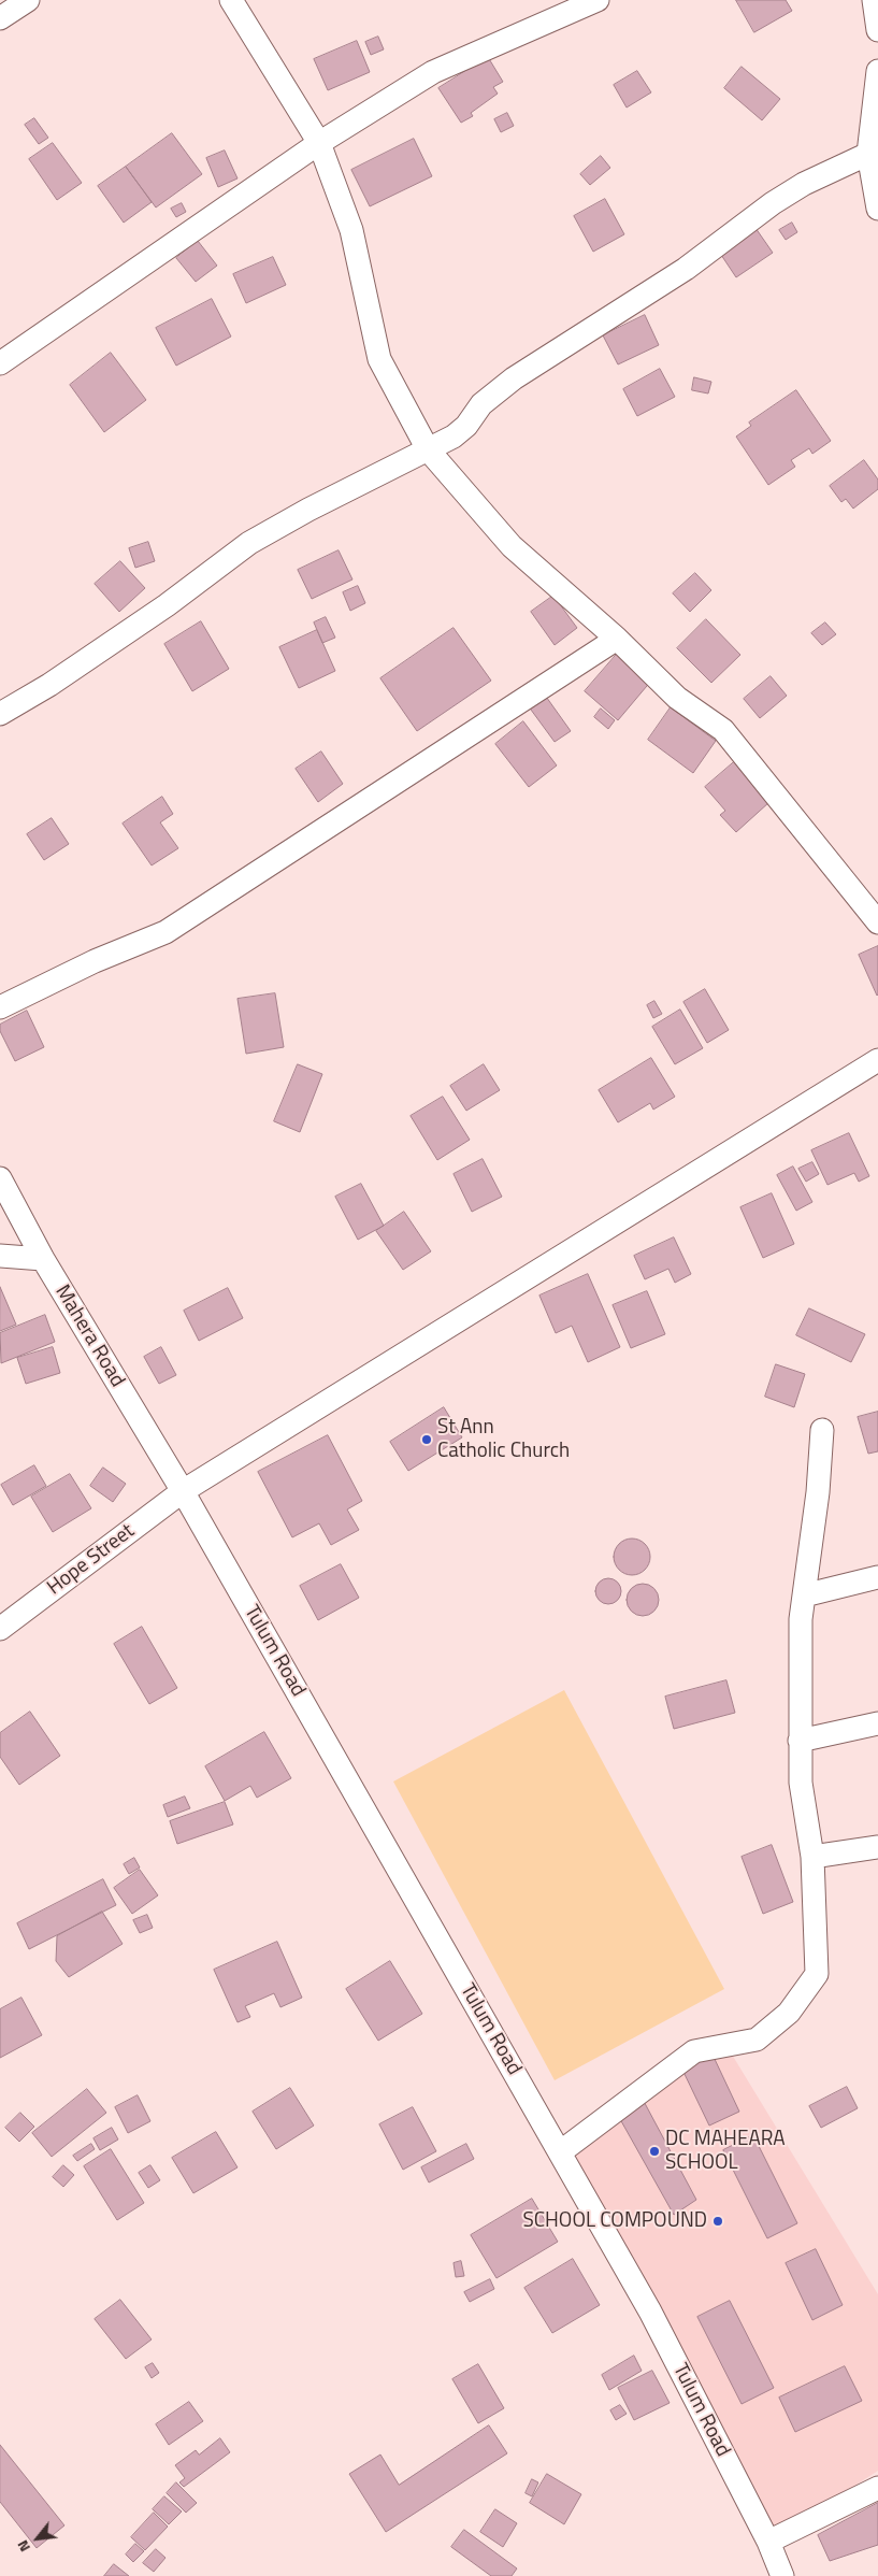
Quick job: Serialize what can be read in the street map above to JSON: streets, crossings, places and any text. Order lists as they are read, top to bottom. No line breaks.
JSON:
{"streets":{"street":["Mahera Road","Hope Street","Tulum Road"]},"crossings":[["Mahera Road","Hope Street"],["Mahera Road","Tulum Road"],["Hope Street","Tulum Road"]],"places":["St Ann Catholic Church","DC MAHEARA SCHOOL","SCHOOL COMPOUND"],"north":"bottom left"}
